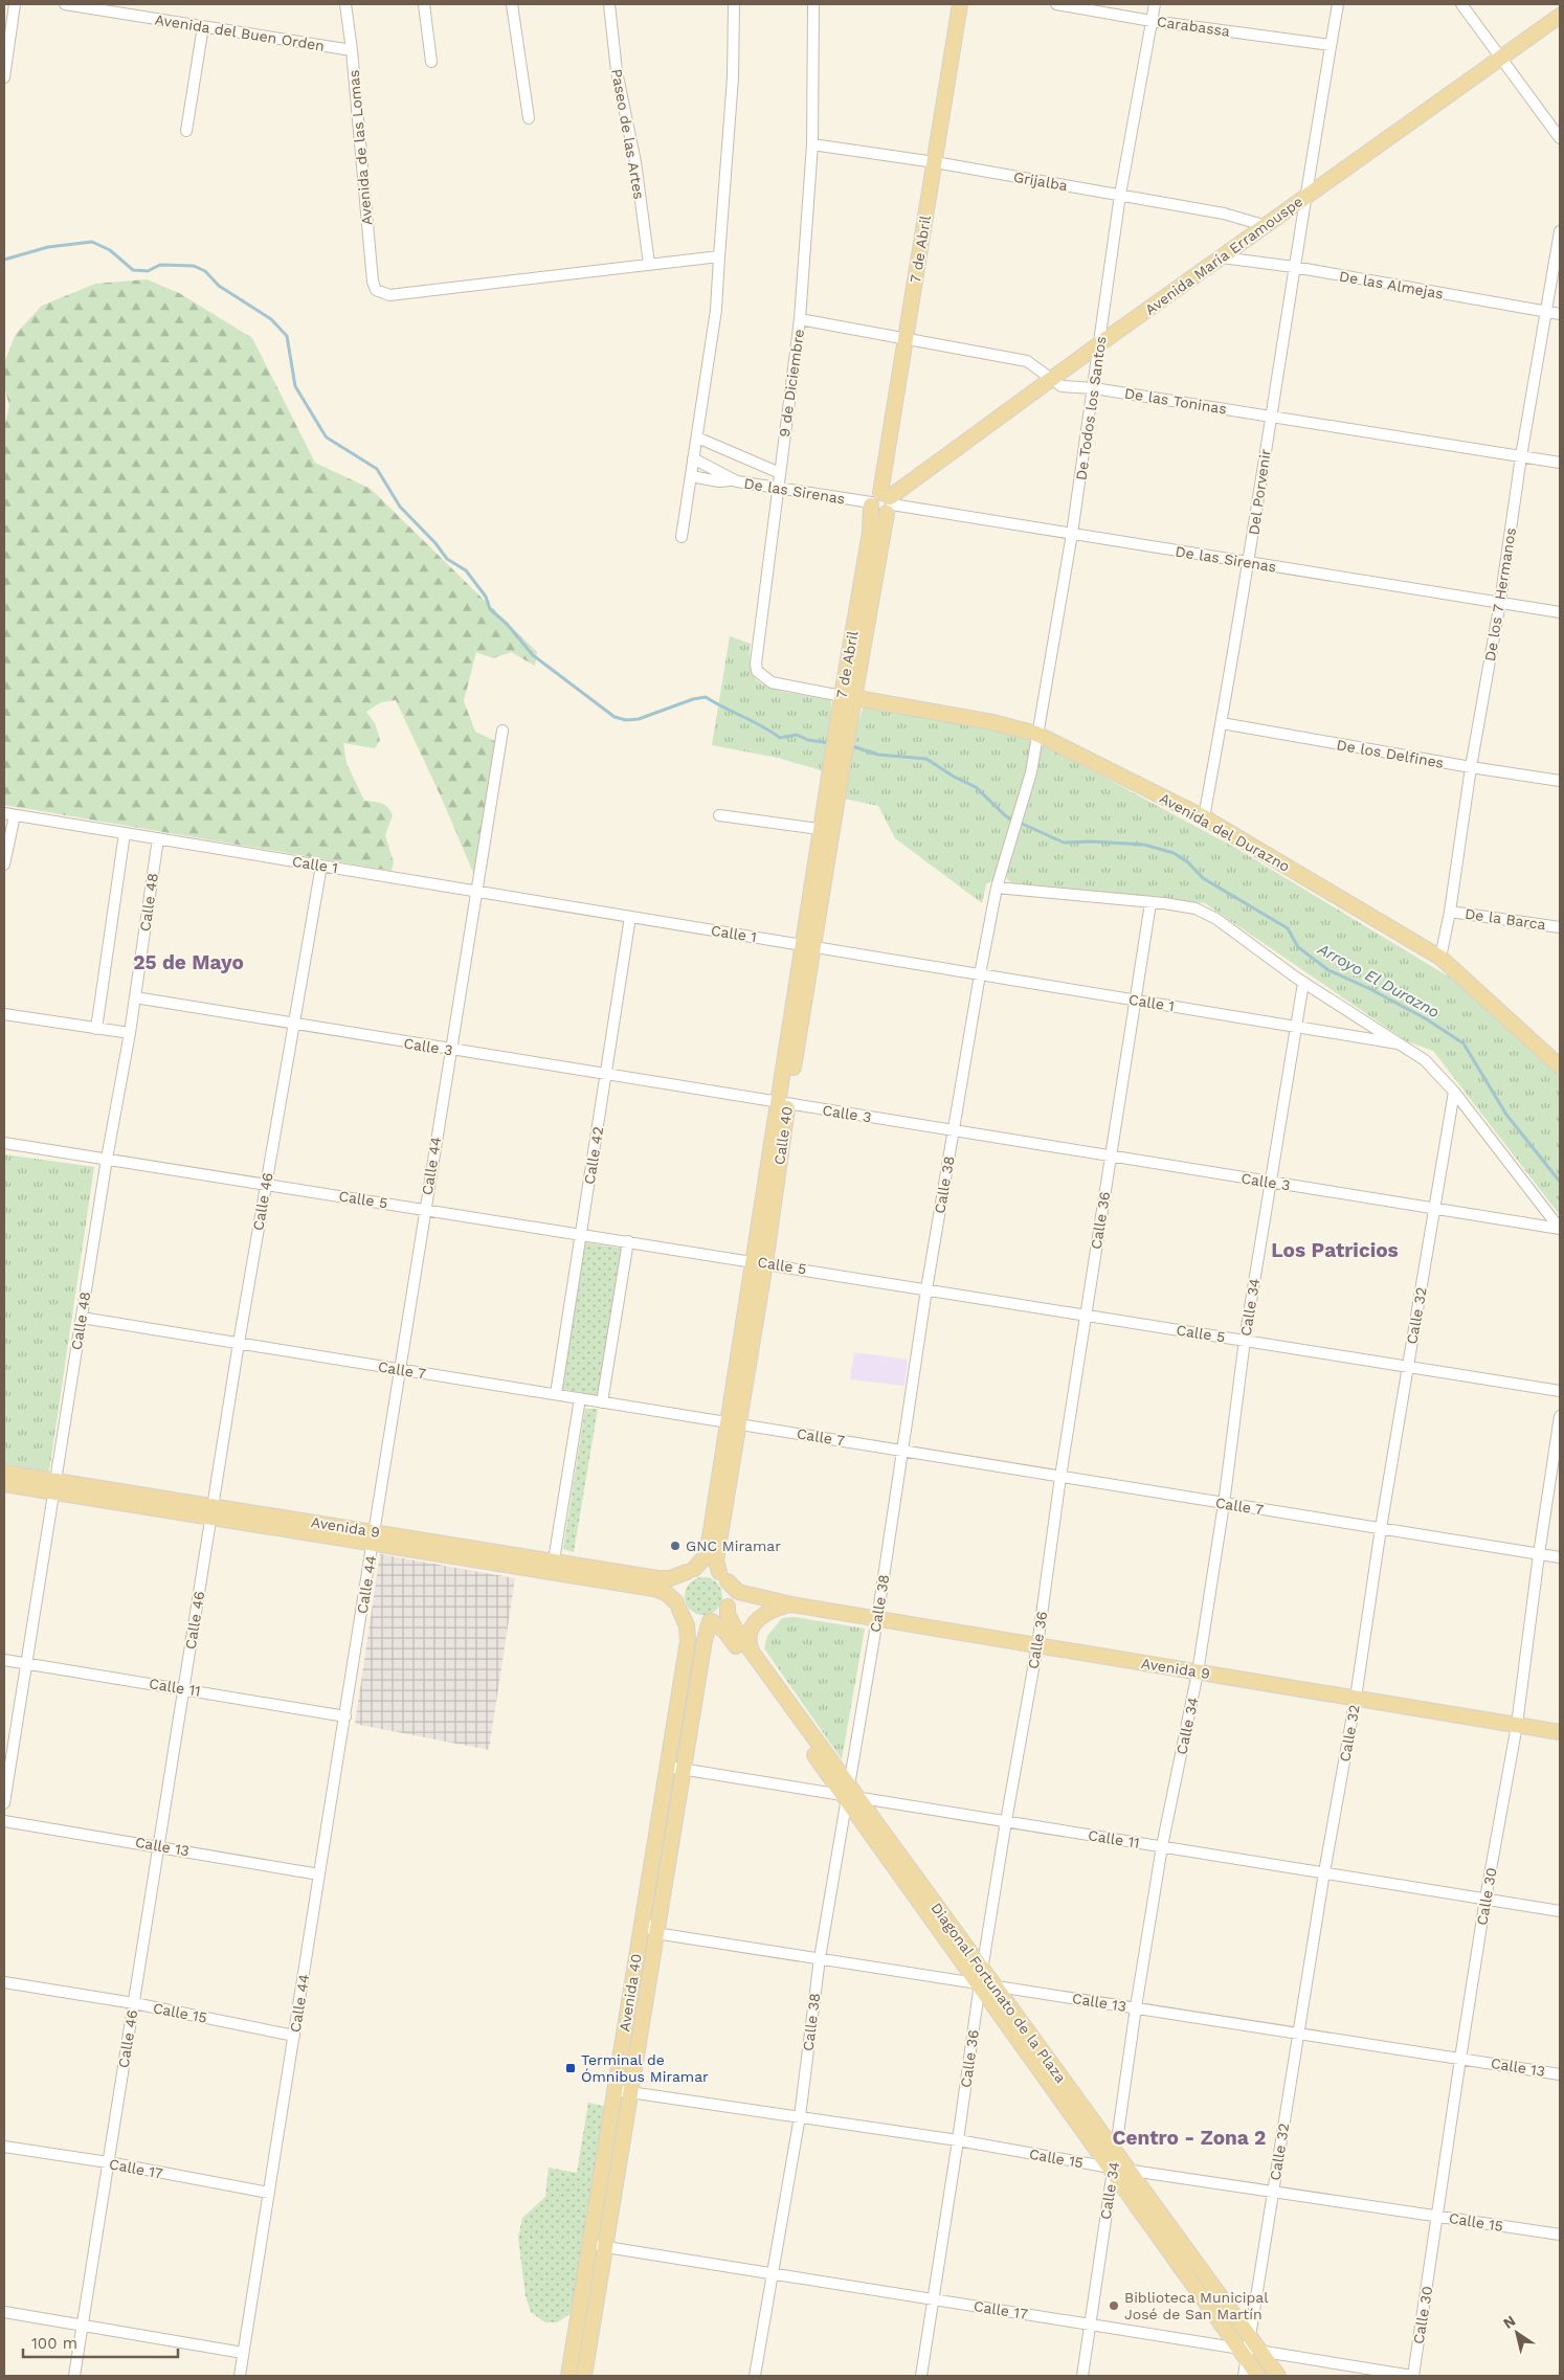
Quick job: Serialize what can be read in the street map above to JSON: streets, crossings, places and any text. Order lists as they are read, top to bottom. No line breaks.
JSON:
{"streets":{"main road":["7 de Abril","Avenida María Erramouspe","Avenida del Durazno","Calle 40","Avenida 9","Avenida 40","Diagonal Fortunato de la Plaza"],"street":["Carabassa","Avenida del Buen Orden","Paseo de las Artes","Avenida de las Lomas","Grijalba","De las Almejas","9 de Diciembre","De las Toninas","De Todos los Santos","De las Sirenas","Del Porvenir","De los 7 Hermanos","De los Delfines","Calle 1","Calle 48","De la Barca","Calle 3","Calle 42","Calle 44","Calle 38","Calle 5","Calle 46","Calle 36","Calle 34","Calle 32","Calle 7","Calle 11","Calle 13","Calle 30","Calle 15","Calle 17"]},"crossings":[["Carabassa","De Todos los Santos"],["Carabassa","Del Porvenir"],["Avenida del Buen Orden","Avenida de las Lomas"],["Paseo de las Artes","Avenida de las Lomas"],["Grijalba","7 de Abril"],["Grijalba","Avenida María Erramouspe"],["Grijalba","9 de Diciembre"],["Grijalba","De Todos los Santos"],["7 de Abril","Avenida María Erramouspe"],["7 de Abril","9 de Diciembre"],["7 de Abril","De las Toninas"],["7 de Abril","De las Sirenas"],["7 de Abril","Avenida del Durazno"],["7 de Abril","Calle 40"],["Avenida María Erramouspe","De las Almejas"],["Avenida María Erramouspe","De las Toninas"],["Avenida María Erramouspe","De Todos los Santos"],["Avenida María Erramouspe","De las Sirenas"],["Avenida María Erramouspe","Del Porvenir"],["De las Almejas","Del Porvenir"],["De las Almejas","De los 7 Hermanos"],["9 de Diciembre","De las Toninas"],["9 de Diciembre","De las Sirenas"],["9 de Diciembre","Avenida del Durazno"],["De las Toninas","De Todos los Santos"],["De las Toninas","Del Porvenir"],["De las Toninas","De los 7 Hermanos"],["De Todos los Santos","De las Sirenas"],["De Todos los Santos","Avenida del Durazno"],["De Todos los Santos","Calle 38"],["De las Sirenas","Del Porvenir"],["De las Sirenas","De los 7 Hermanos"],["Del Porvenir","De los Delfines"],["Del Porvenir","Avenida del Durazno"],["De los 7 Hermanos","De los Delfines"],["De los 7 Hermanos","Avenida del Durazno"],["De los 7 Hermanos","De la Barca"],["Calle 1","Calle 48"],["Calle 1","Calle 3"],["Calle 1","Calle 40"],["Calle 1","Calle 42"],["Calle 1","Calle 44"],["Calle 1","Calle 38"],["Calle 1","Calle 46"],["Calle 1","Calle 36"],["Calle 1","Calle 34"],["Calle 1","Calle 32"],["Calle 48","Calle 3"],["Calle 48","Calle 5"],["Calle 48","Calle 7"],["Calle 48","Avenida 9"],["Calle 48","Calle 11"],["Calle 3","Calle 40"],["Calle 3","Calle 42"],["Calle 3","Calle 44"],["Calle 3","Calle 38"],["Calle 3","Calle 46"],["Calle 3","Calle 36"],["Calle 3","Calle 34"],["Calle 3","Calle 32"],["Calle 40","Calle 5"],["Calle 40","Calle 7"],["Calle 40","Avenida 9"],["Calle 40","Avenida 40"],["Calle 40","Diagonal Fortunato de la Plaza"],["Calle 42","Calle 5"],["Calle 42","Calle 7"],["Calle 44","Calle 5"],["Calle 44","Calle 7"],["Calle 44","Avenida 9"],["Calle 44","Calle 11"],["Calle 44","Calle 13"],["Calle 44","Calle 15"],["Calle 44","Calle 17"],["Calle 38","Calle 5"],["Calle 38","Calle 7"],["Calle 38","Avenida 9"],["Calle 38","Calle 11"],["Calle 38","Calle 13"],["Calle 38","Diagonal Fortunato de la Plaza"],["Calle 38","Calle 15"],["Calle 38","Calle 17"],["Calle 5","Calle 46"],["Calle 5","Calle 36"],["Calle 5","Calle 34"],["Calle 5","Calle 32"],["Calle 46","Calle 7"],["Calle 46","Avenida 9"],["Calle 46","Calle 11"],["Calle 46","Calle 13"],["Calle 46","Calle 15"],["Calle 46","Calle 17"],["Calle 36","Calle 7"],["Calle 36","Avenida 9"],["Calle 36","Calle 11"],["Calle 36","Calle 13"],["Calle 36","Diagonal Fortunato de la Plaza"],["Calle 36","Calle 15"],["Calle 36","Calle 17"],["Calle 34","Calle 7"],["Calle 34","Avenida 9"],["Calle 34","Calle 11"],["Calle 34","Calle 13"],["Calle 34","Diagonal Fortunato de la Plaza"],["Calle 34","Calle 15"],["Calle 34","Calle 17"],["Calle 32","Calle 7"],["Calle 32","Avenida 9"],["Calle 32","Calle 11"],["Calle 32","Calle 13"],["Calle 32","Diagonal Fortunato de la Plaza"],["Calle 32","Calle 15"],["Calle 32","Calle 17"],["Calle 7","Calle 30"],["Avenida 9","Calle 30"],["Avenida 9","Avenida 40"],["Avenida 9","Diagonal Fortunato de la Plaza"],["Calle 11","Calle 30"],["Calle 11","Avenida 40"],["Calle 11","Diagonal Fortunato de la Plaza"],["Calle 13","Calle 30"],["Calle 13","Avenida 40"],["Calle 13","Diagonal Fortunato de la Plaza"],["Calle 30","Calle 15"],["Calle 30","Calle 17"],["Avenida 40","Diagonal Fortunato de la Plaza"],["Avenida 40","Calle 15"],["Avenida 40","Calle 17"],["Diagonal Fortunato de la Plaza","Calle 15"],["Diagonal Fortunato de la Plaza","Calle 17"]],"districts":["25 de Mayo","Los Patricios","Centro - Zona 2"],"water":["Arroyo El Durazno"],"places":{"other":["GNC Miramar","Biblioteca Municipal José de San Martín"],"transit":["Terminal de Ómnibus Miramar"]},"scale_bar":"100 m","north":"top left"}
